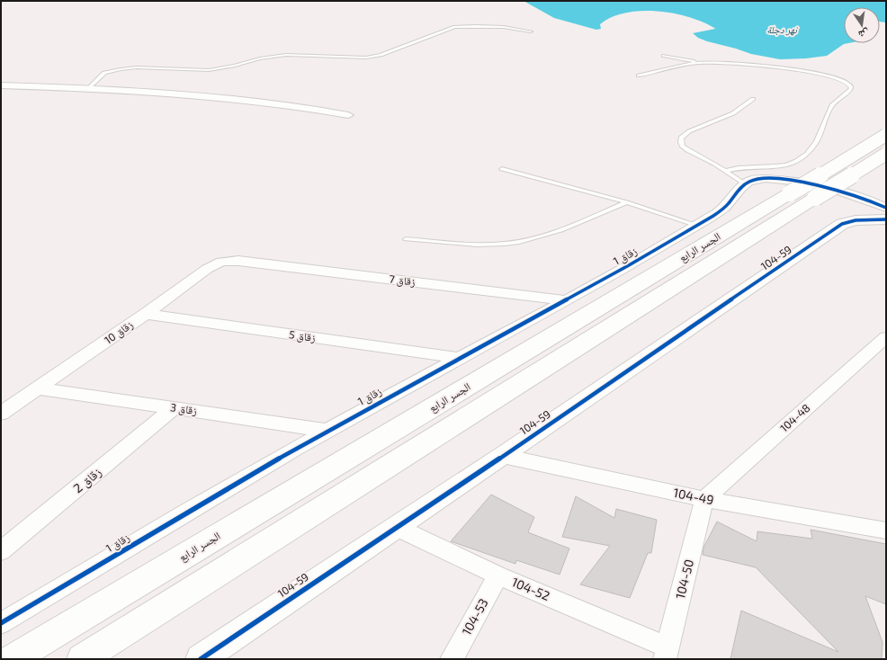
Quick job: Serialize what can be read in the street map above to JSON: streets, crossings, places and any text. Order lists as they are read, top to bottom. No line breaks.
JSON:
{"streets":{"main road":["الجسر الرابع","104-59"],"street":["زقاق 1","زقاق 7","زقاق 10","زقاق 5","زقاق 3","104-48","زقاق 2","104-49","104-50","104-52","104-53"]},"crossings":[["زقاق 1","زقاق 7"],["زقاق 1","زقاق 5"],["زقاق 1","زقاق 3"],["104-59","104-49"],["104-59","104-52"],["زقاق 7","زقاق 10"],["زقاق 10","زقاق 5"],["زقاق 10","زقاق 3"],["زقاق 3","زقاق 2"],["104-48","104-49"],["104-48","104-50"],["104-49","104-50"],["104-50","104-52"],["104-52","104-53"]],"water":["نهر دجلة"],"north":"bottom"}
